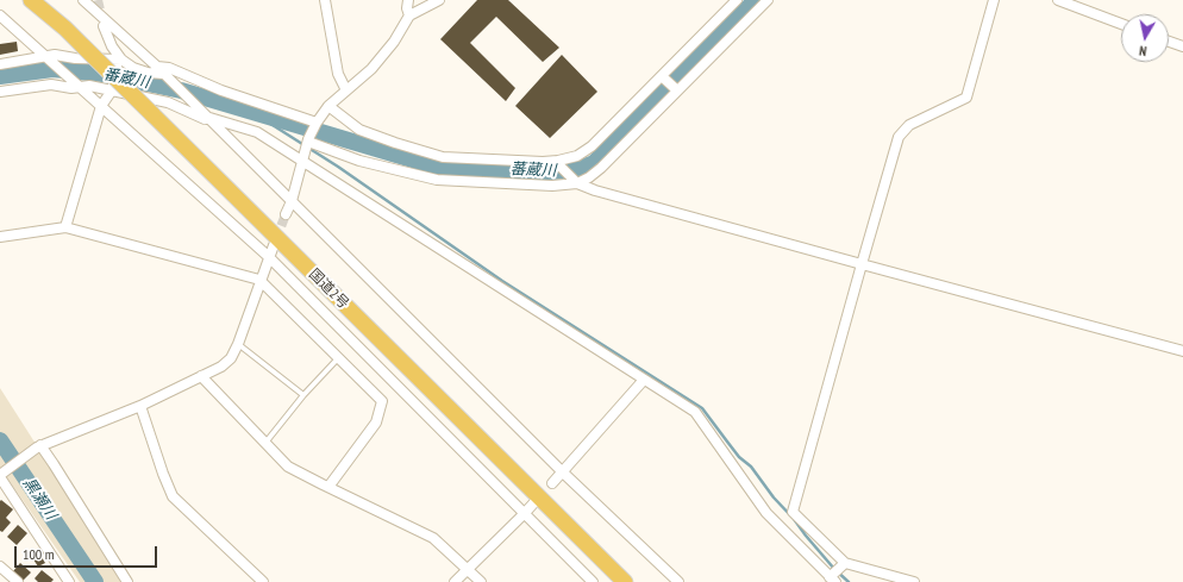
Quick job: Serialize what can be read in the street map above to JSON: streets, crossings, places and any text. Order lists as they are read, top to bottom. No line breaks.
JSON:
{"streets":{"highway":["国道2号"]},"water":["番蔵川","蕃蔵川","黒瀬川"],"scale_bar":"100 m","north":"bottom"}
